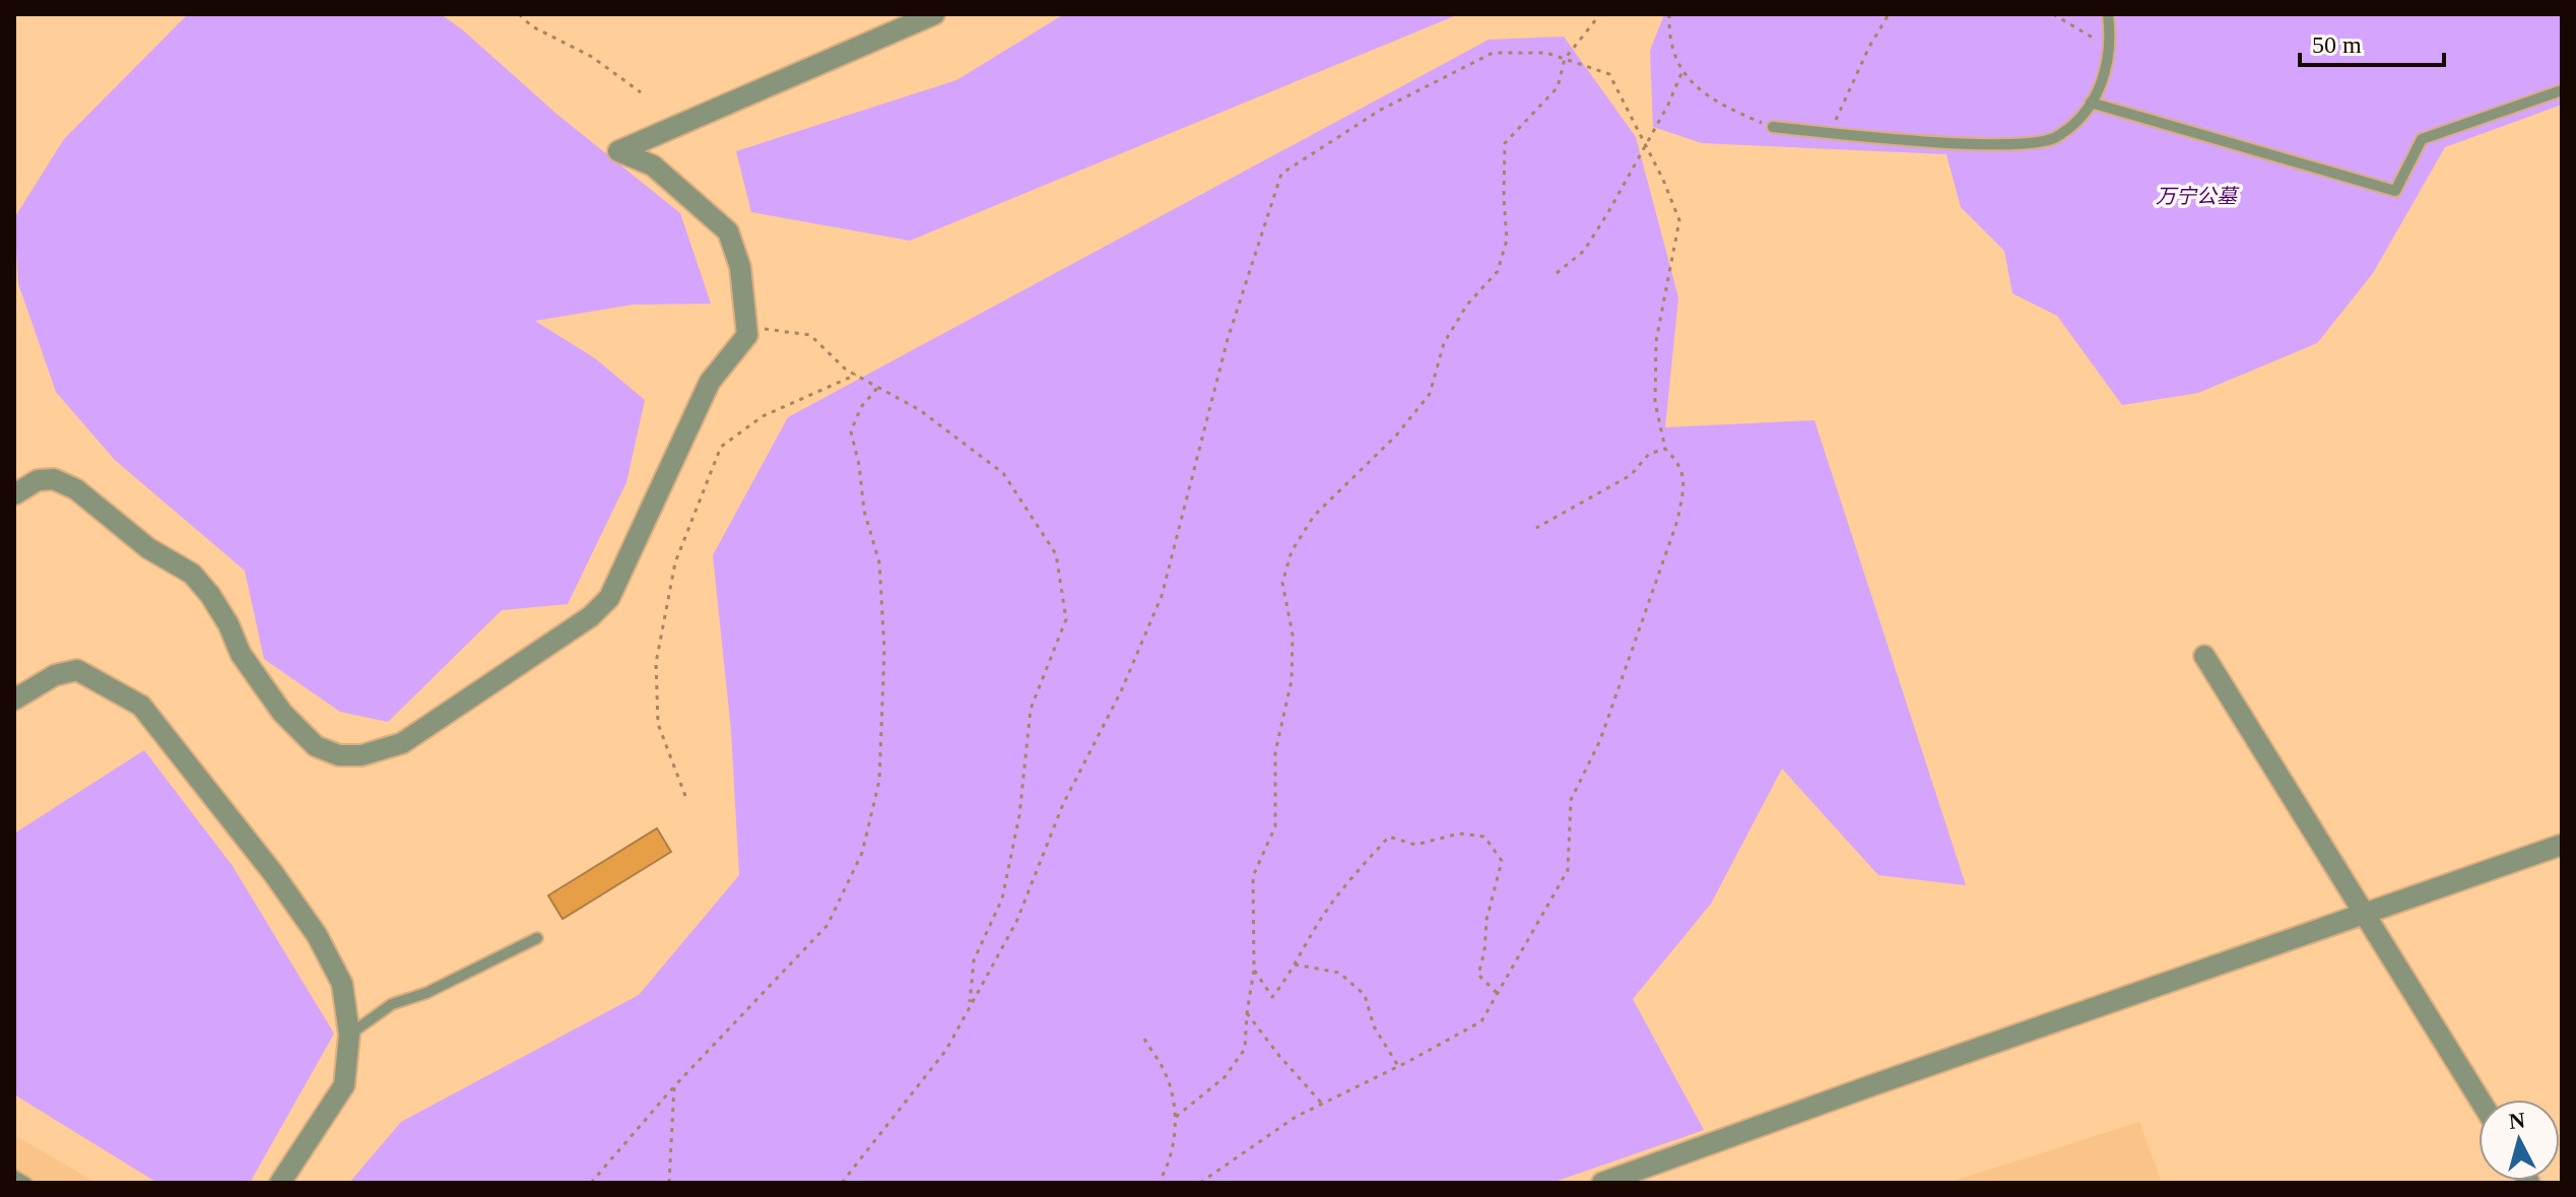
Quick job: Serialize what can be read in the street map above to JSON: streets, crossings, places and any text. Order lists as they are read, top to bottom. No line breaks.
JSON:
{"parks":["万宁公墓"],"scale_bar":"50 m","north":"top"}
